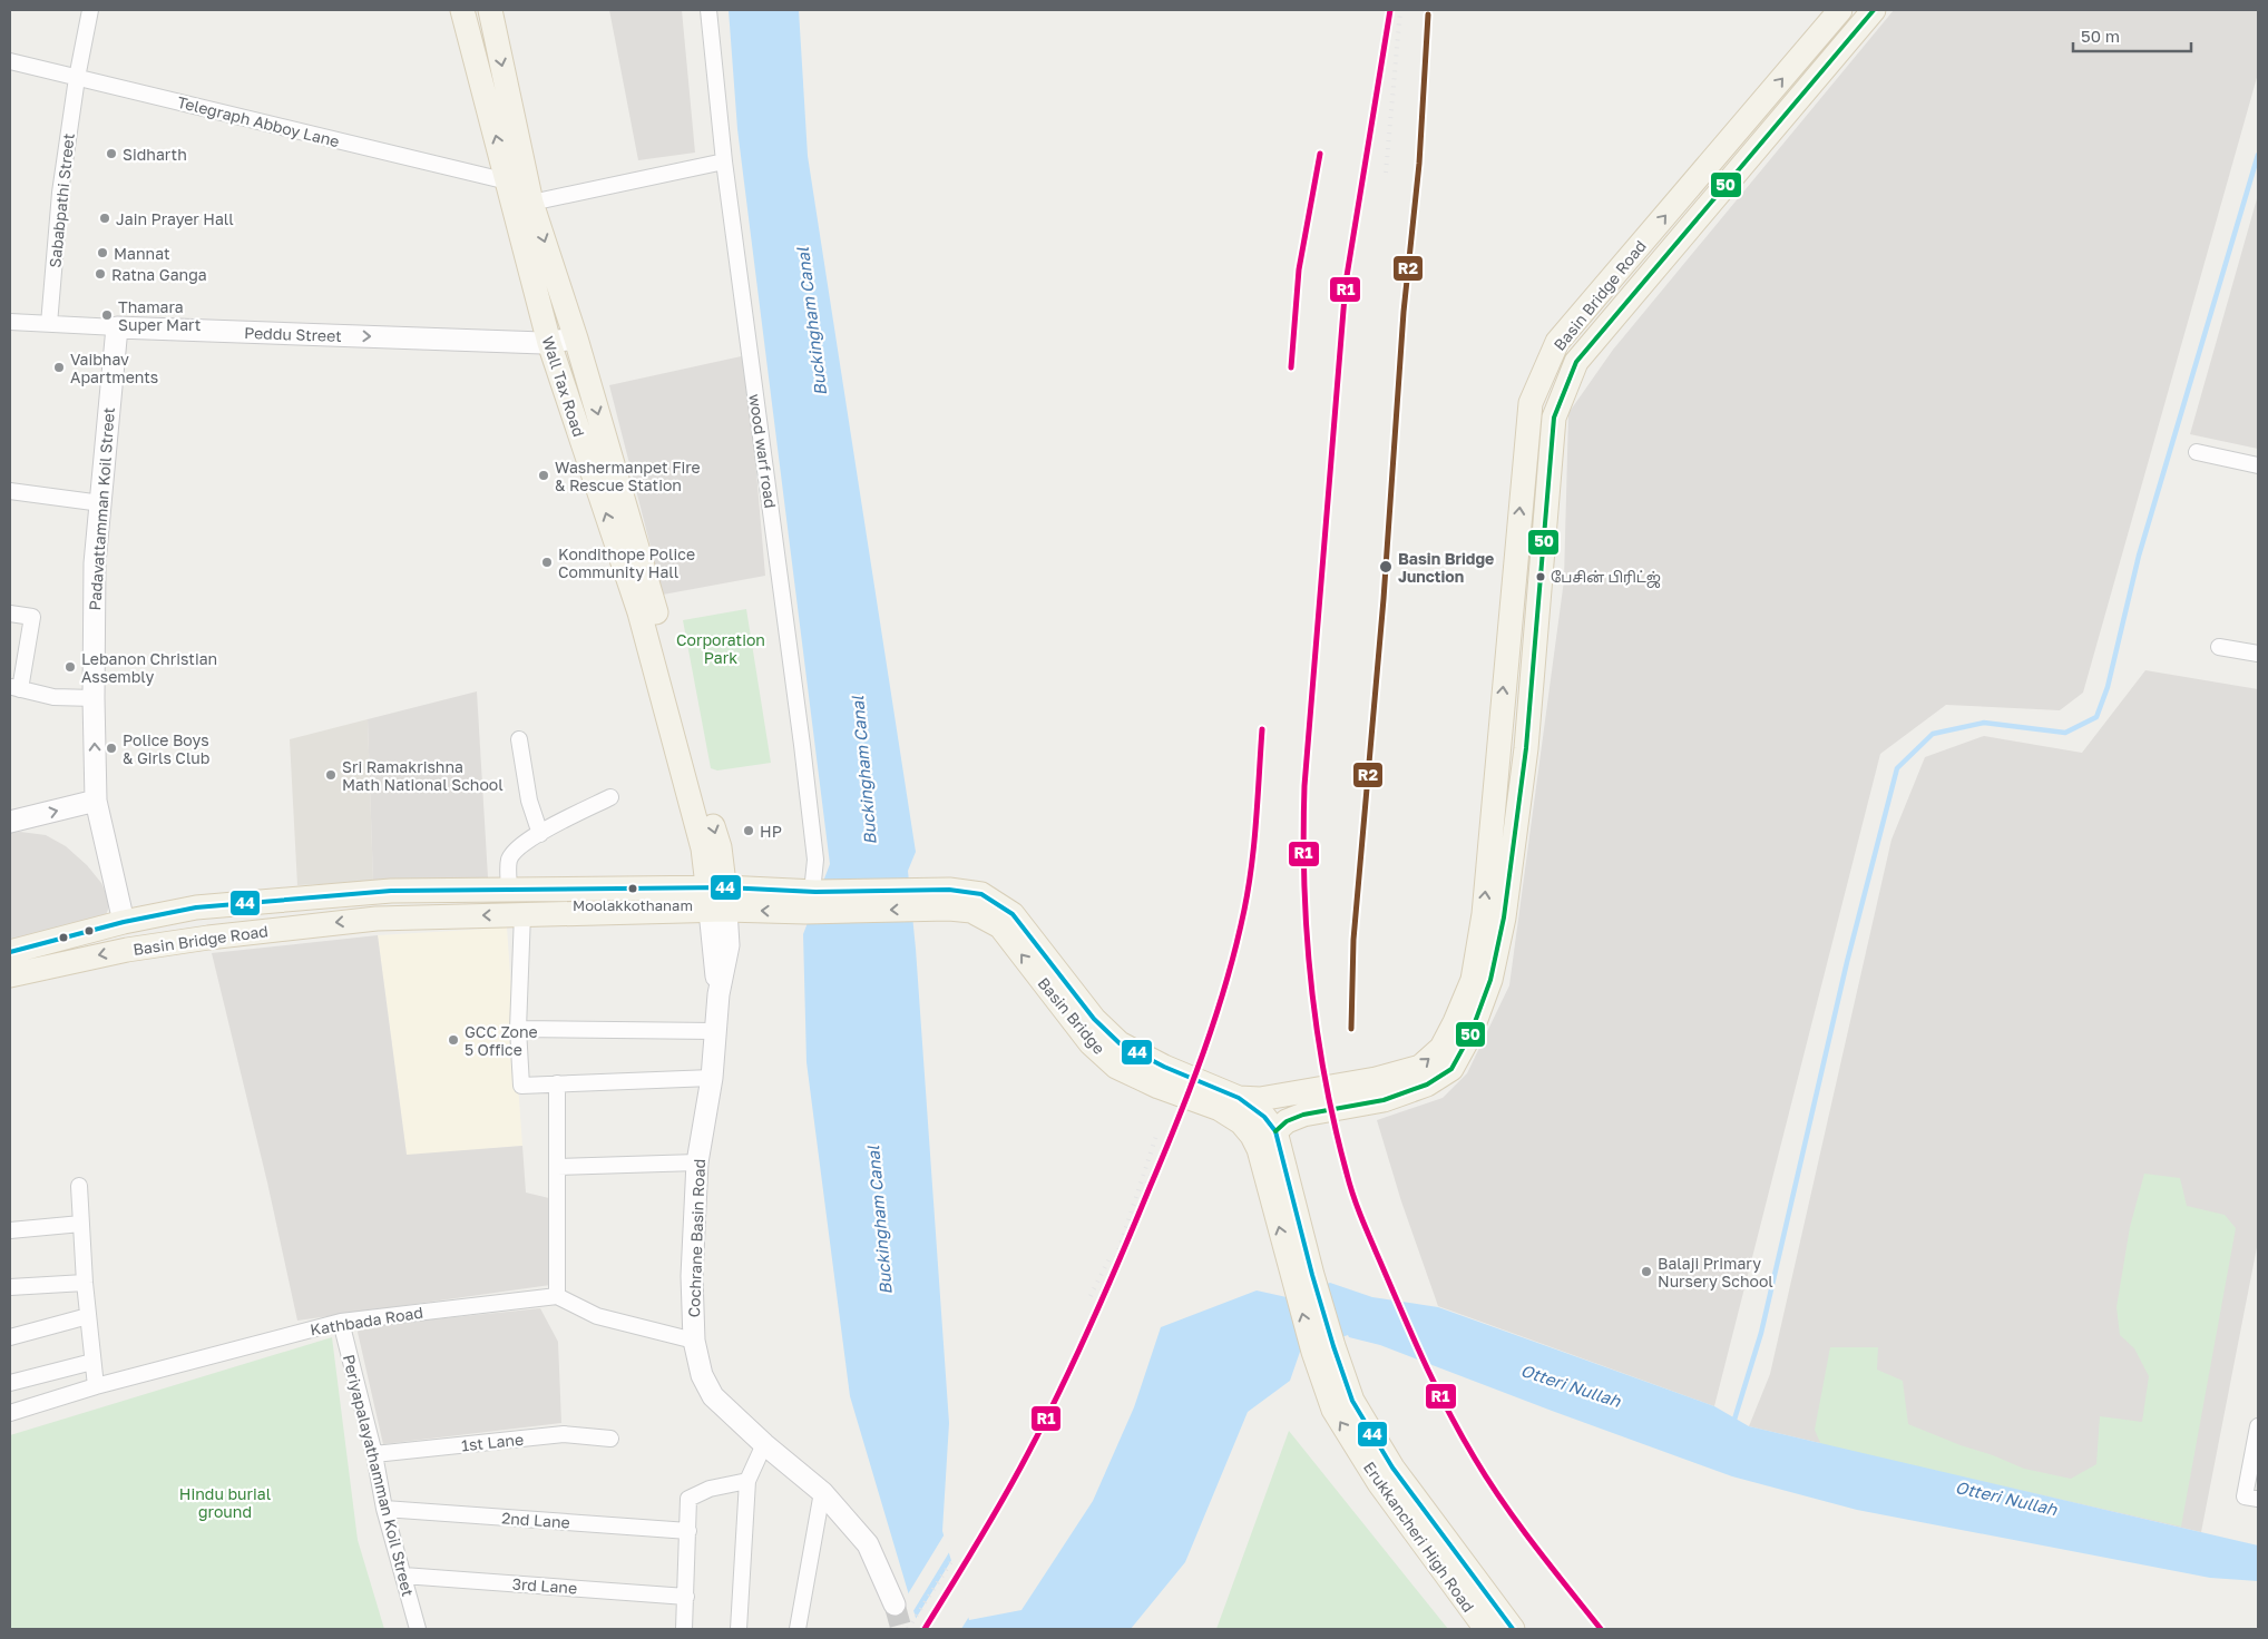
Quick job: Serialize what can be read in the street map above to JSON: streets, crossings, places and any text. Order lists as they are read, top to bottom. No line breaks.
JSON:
{"streets":{"main road":["Basin Bridge Road","Peddu Street","Wall Tax Road","Padavattamman Koil Street","Basin Bridge","Cochrane Basin Road","Erukkancheri High Road"],"street":["Telegraph Abboy Lane","Sababpathi Street","wood warf road","Kathbada Road","1st Lane","Periyapalayathamman Koil Street","2nd Lane","3rd Lane"]},"crossings":[["Telegraph Abboy Lane","Sababpathi Street"],["Telegraph Abboy Lane","Wall Tax Road"],["Sababpathi Street","Peddu Street"],["Basin Bridge Road","Wall Tax Road"],["Basin Bridge Road","Padavattamman Koil Street"],["Basin Bridge Road","Basin Bridge"],["Basin Bridge Road","Cochrane Basin Road"],["Peddu Street","Wall Tax Road"],["Peddu Street","Padavattamman Koil Street"],["Wall Tax Road","Basin Bridge"],["Wall Tax Road","Cochrane Basin Road"],["wood warf road","Basin Bridge"],["Basin Bridge","Cochrane Basin Road"],["Basin Bridge","Erukkancheri High Road"],["Kathbada Road","Periyapalayathamman Koil Street"],["1st Lane","Periyapalayathamman Koil Street"],["Periyapalayathamman Koil Street","2nd Lane"],["Periyapalayathamman Koil Street","3rd Lane"]],"one_way":["Peddu Street"],"water":["Buckingham Canal","Otteri Nullah"],"parks":["Corporation Park","Hindu burial ground"],"places":["Sidharth","Jain Prayer Hall","Mannat","Ratna Ganga","Thamara Super Mart","Vaibhav Apartments","Washermanpet Fire & Rescue Station","Kondithope Police Community Hall","Basin Bridge Junction","பேசின் பிரிட்ஜ்","Lebanon Christian Assembly","Police Boys & Girls Club","Sri Ramakrishna Math National School","HP","Moolakkothanam","GCC Zone 5 Office","Balaji Primary Nursery School"],"lines":["transit line R1","transit line 50","transit line R2","transit line 44"],"scale_bar":"50 m"}
